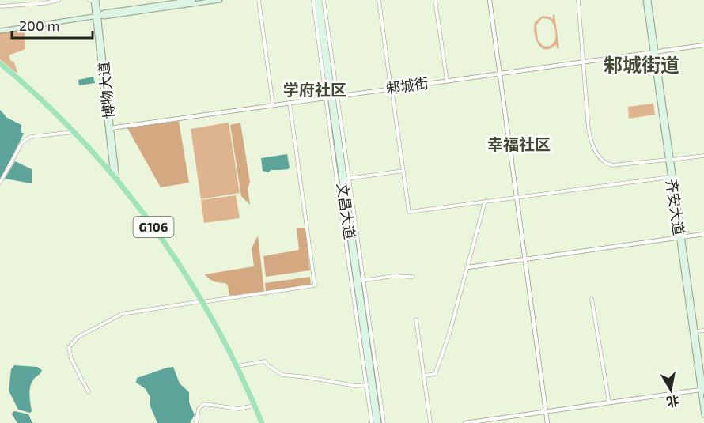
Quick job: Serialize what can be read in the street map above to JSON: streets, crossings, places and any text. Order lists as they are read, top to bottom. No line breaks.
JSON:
{"streets":{"highway":["G106"],"main road":["博物大道","齐安大道","文昌大道"],"street":["邾城街"]},"crossings":[["邾城街","博物大道"],["邾城街","齐安大道"],["邾城街","文昌大道"],["博物大道","G106"]],"districts":["邾城街道","学府社区","幸福社区"],"scale_bar":"200 m","north":"bottom"}
